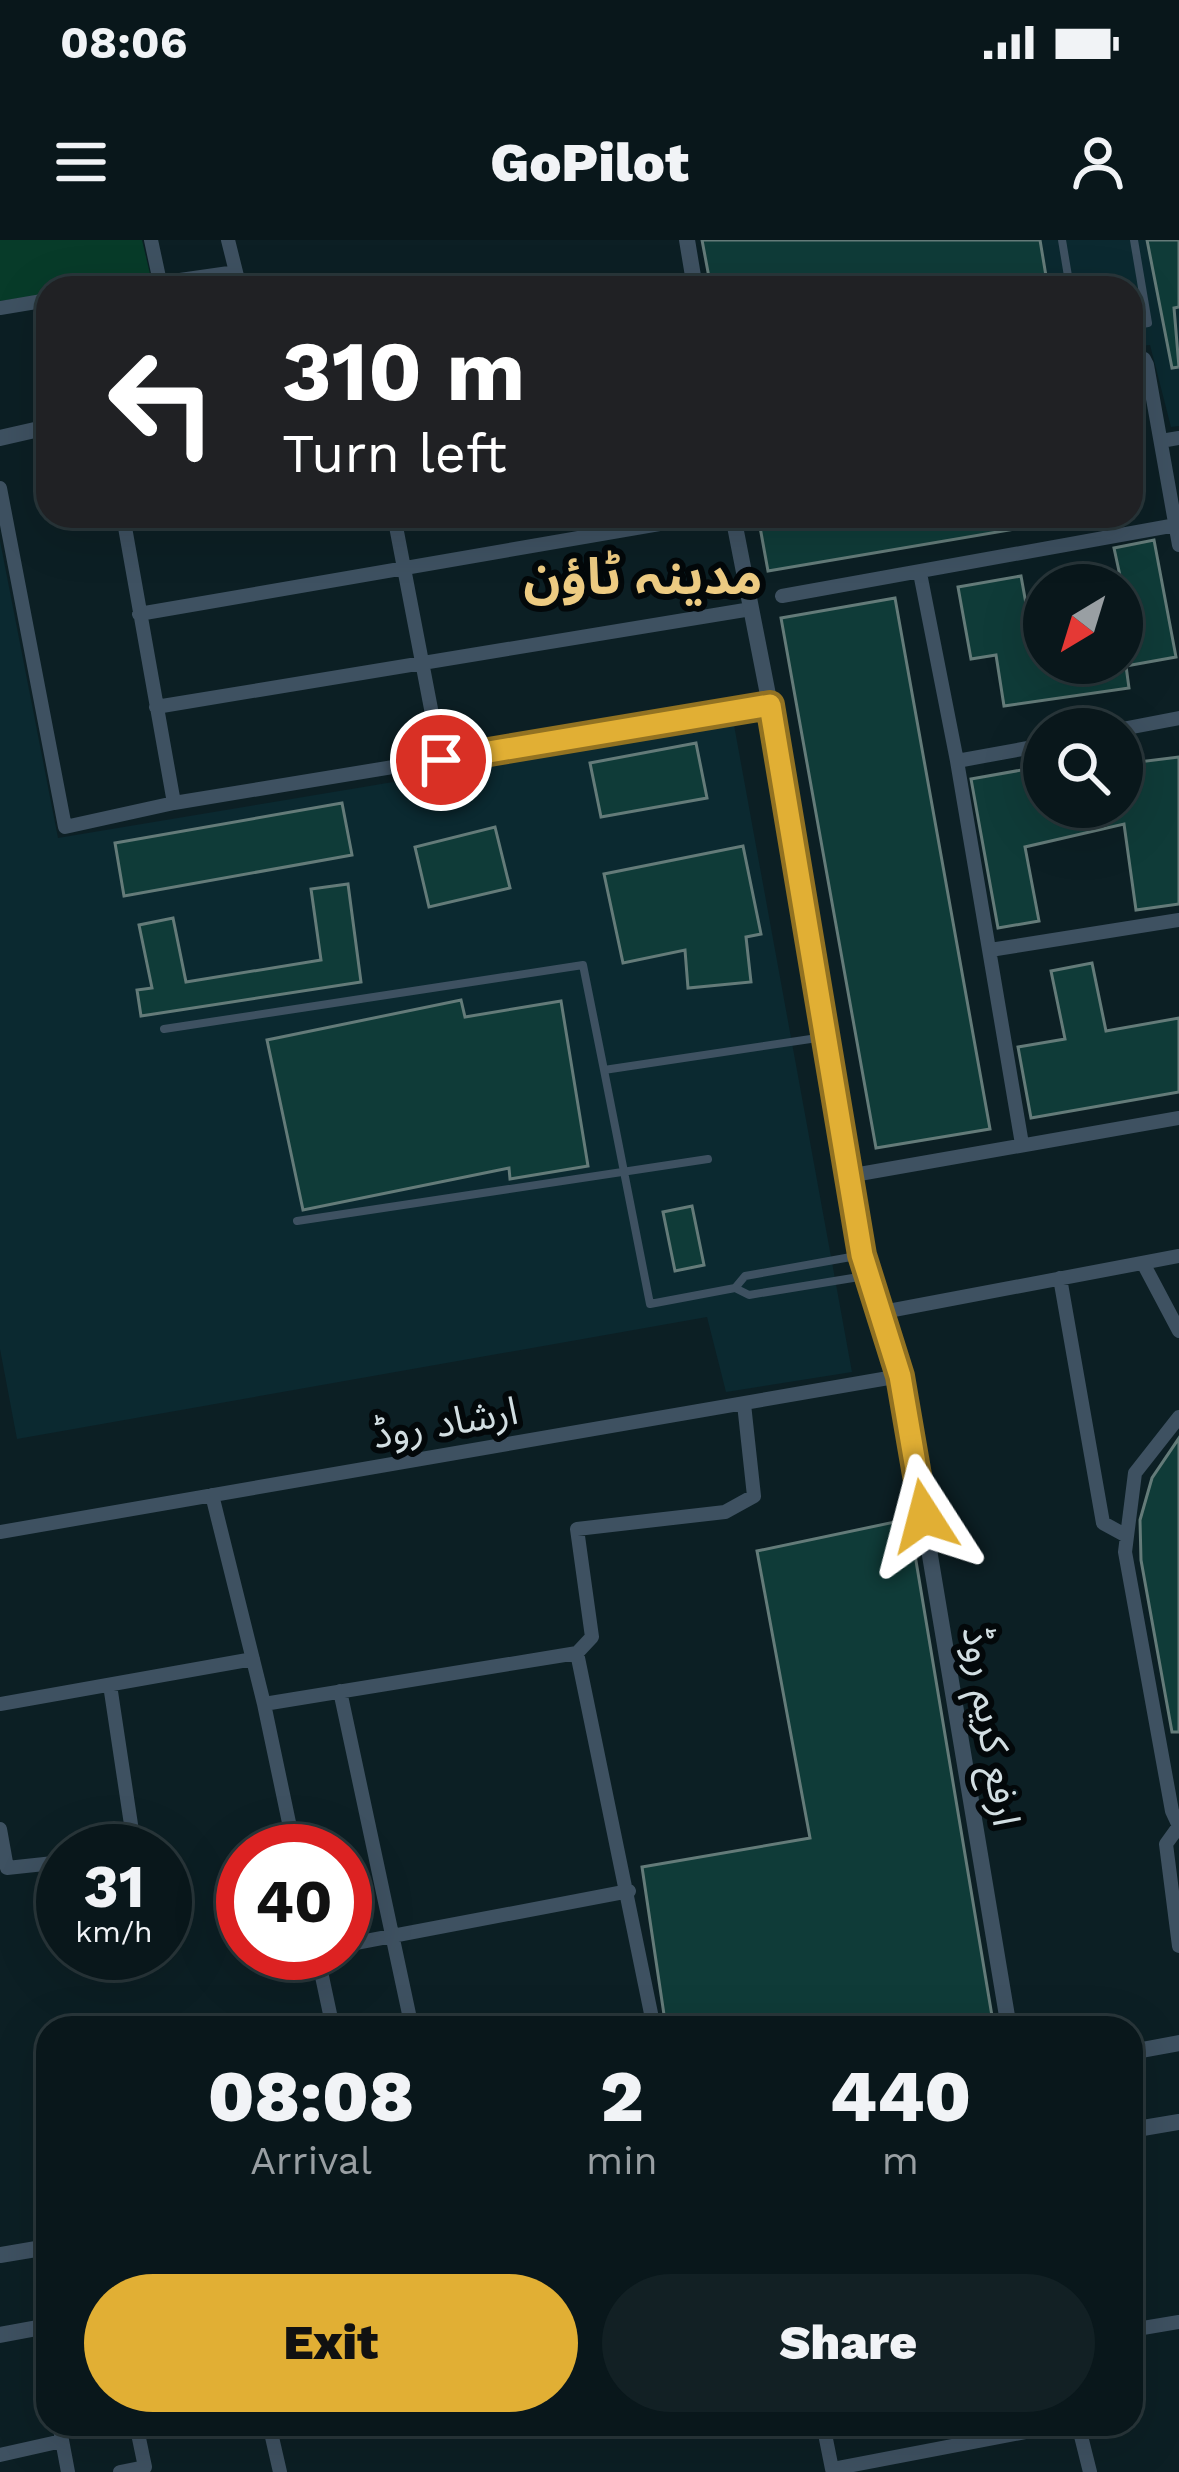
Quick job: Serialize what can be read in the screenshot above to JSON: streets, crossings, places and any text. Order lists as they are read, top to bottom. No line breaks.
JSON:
{"streets":{"street":["ارشاد روڈ","ارفع کریم روڈ"]},"crossings":[["ارشاد روڈ","ارفع کریم روڈ"]],"districts":["مدینہ ٹاؤن"],"north":"bottom left","page":{"status":"08:06","header":"GoPilot","turn":["310 m","Turn left"],"speed":"31 km/h","limit":"40","eta":["08:08","Arrival","2","min","440","m"],"buttons":["Exit","Share"]}}
